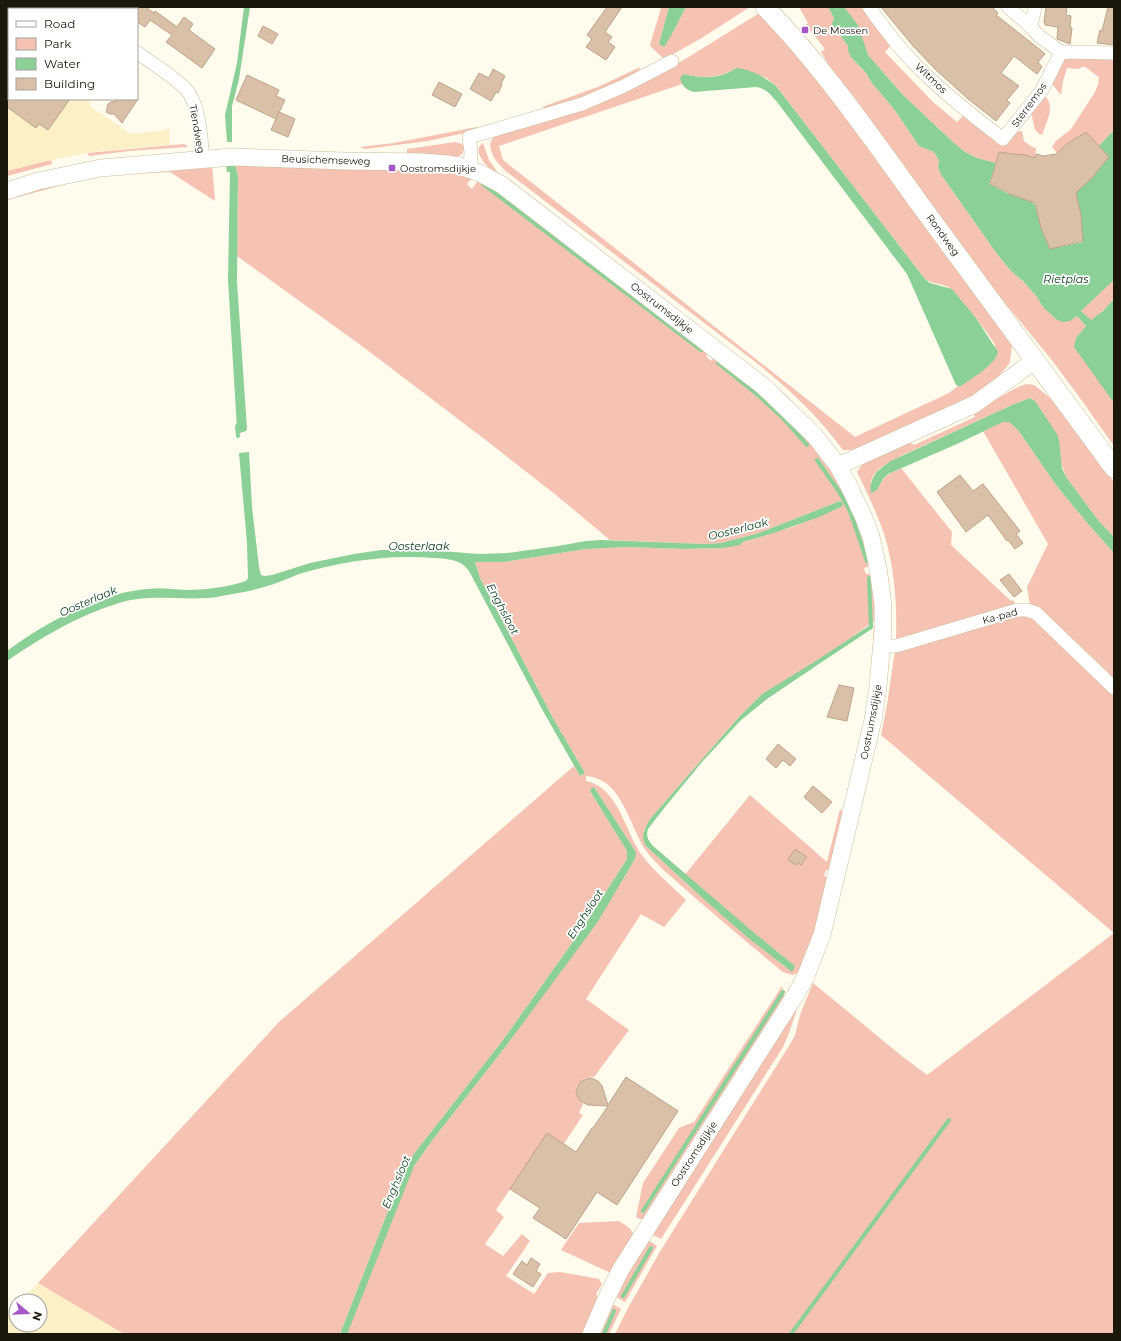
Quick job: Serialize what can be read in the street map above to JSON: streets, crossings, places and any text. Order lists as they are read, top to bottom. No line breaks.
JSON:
{"streets":{"main road":["Rondweg"],"street":["Witmos","Sterremos","Tiendweg","Beusichemseweg","Oostrumsdijkje","Ka-pad","Oostromsdijkje"]},"crossings":[["Witmos","Sterremos"],["Tiendweg","Beusichemseweg"],["Beusichemseweg","Oostrumsdijkje"],["Oostrumsdijkje","Ka-pad"],["Oostrumsdijkje","Oostromsdijkje"]],"water":["Rietplas","Oosterlaak","Enghsloot"],"places":{"transit":["De Mossen","Oostromsdijkje"]},"legend":["Road","Park","Water","Building"],"north":"right"}
